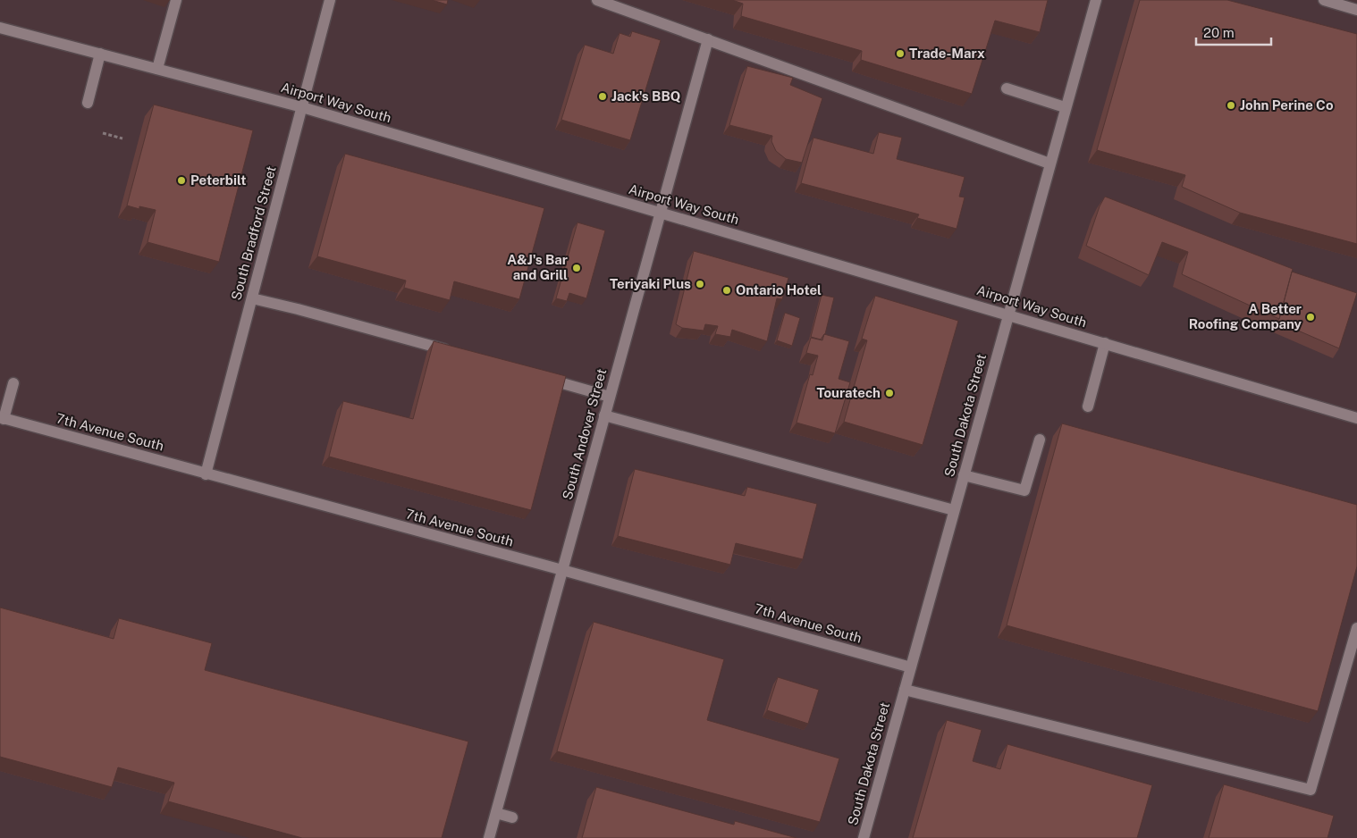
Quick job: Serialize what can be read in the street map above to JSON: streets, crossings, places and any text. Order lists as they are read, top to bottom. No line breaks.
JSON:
{"streets":{"street":["Airport Way South","South Bradford Street","South Dakota Street","7th Avenue South","South Andover Street"]},"crossings":[["Airport Way South","South Bradford Street"],["Airport Way South","South Dakota Street"],["Airport Way South","South Andover Street"],["South Bradford Street","7th Avenue South"],["South Dakota Street","7th Avenue South"],["7th Avenue South","South Andover Street"]],"places":["Trade-Marx","Jack's BBQ","John Perine Co","Peterbilt","A&J's Bar and Grill","Teriyaki Plus","Ontario Hotel","A Better Roofing Company","Touratech"],"scale_bar":"20 m"}
